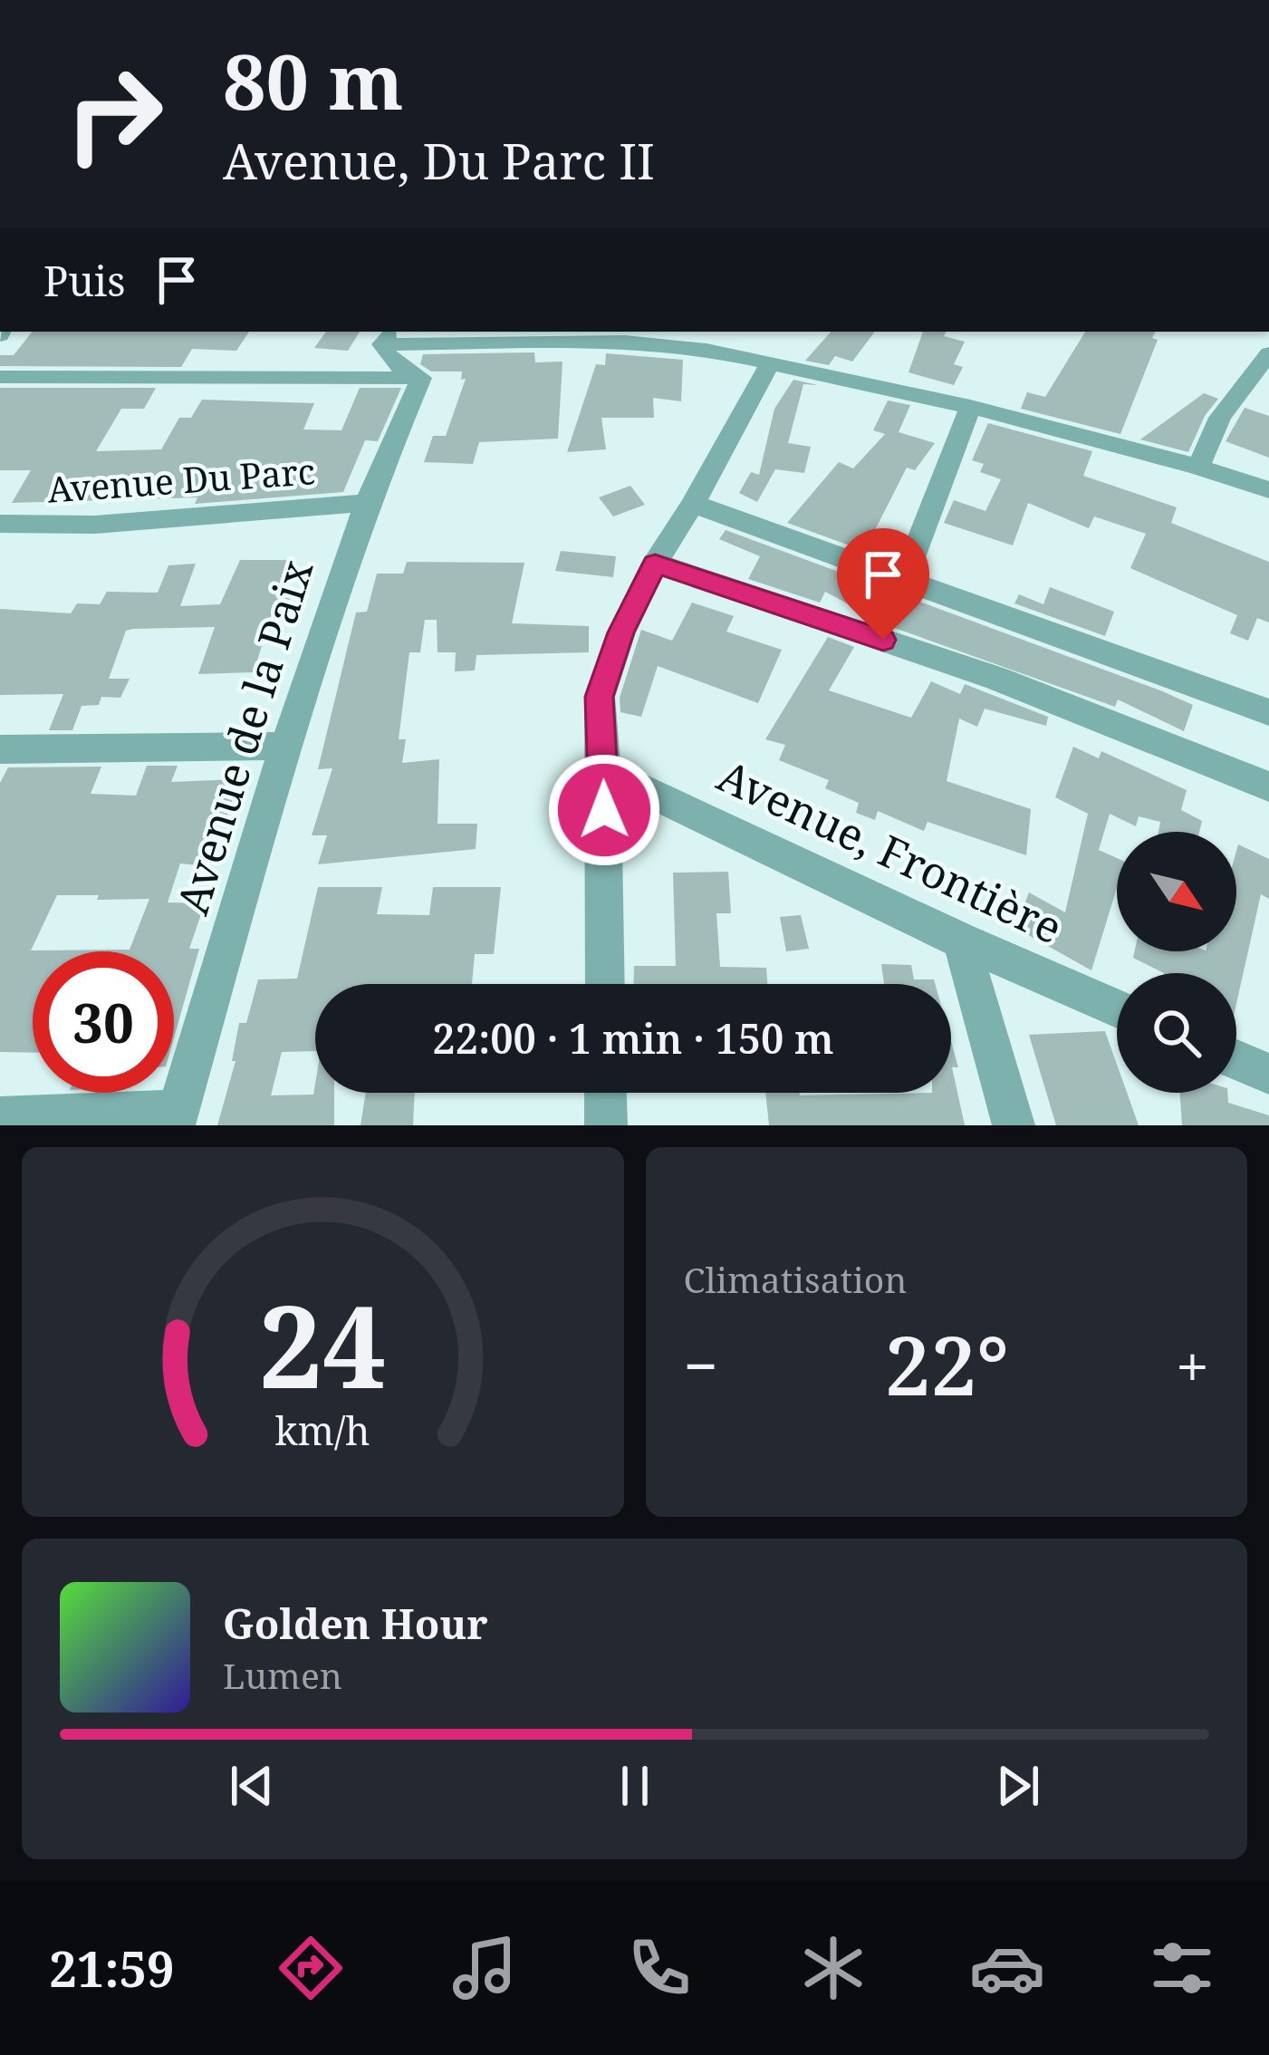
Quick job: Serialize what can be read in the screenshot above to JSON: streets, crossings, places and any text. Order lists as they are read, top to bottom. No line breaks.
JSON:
{"streets":{"street":["Avenue Du Parc","Avenue de la Paix","Avenue, Frontière"]},"crossings":[["Avenue Du Parc","Avenue de la Paix"]],"north":"bottom right","page":{"turn":["80 m","Avenue, Du Parc II"],"then":"Puis","limit":"30","trip":"22:00 · 1 min · 150 m","tile":"Climatisation","heat":["−","22°","+"],"song":["Golden Hour","Lumen"],"tabs":"21:59","gauge":["24","km/h"]}}
